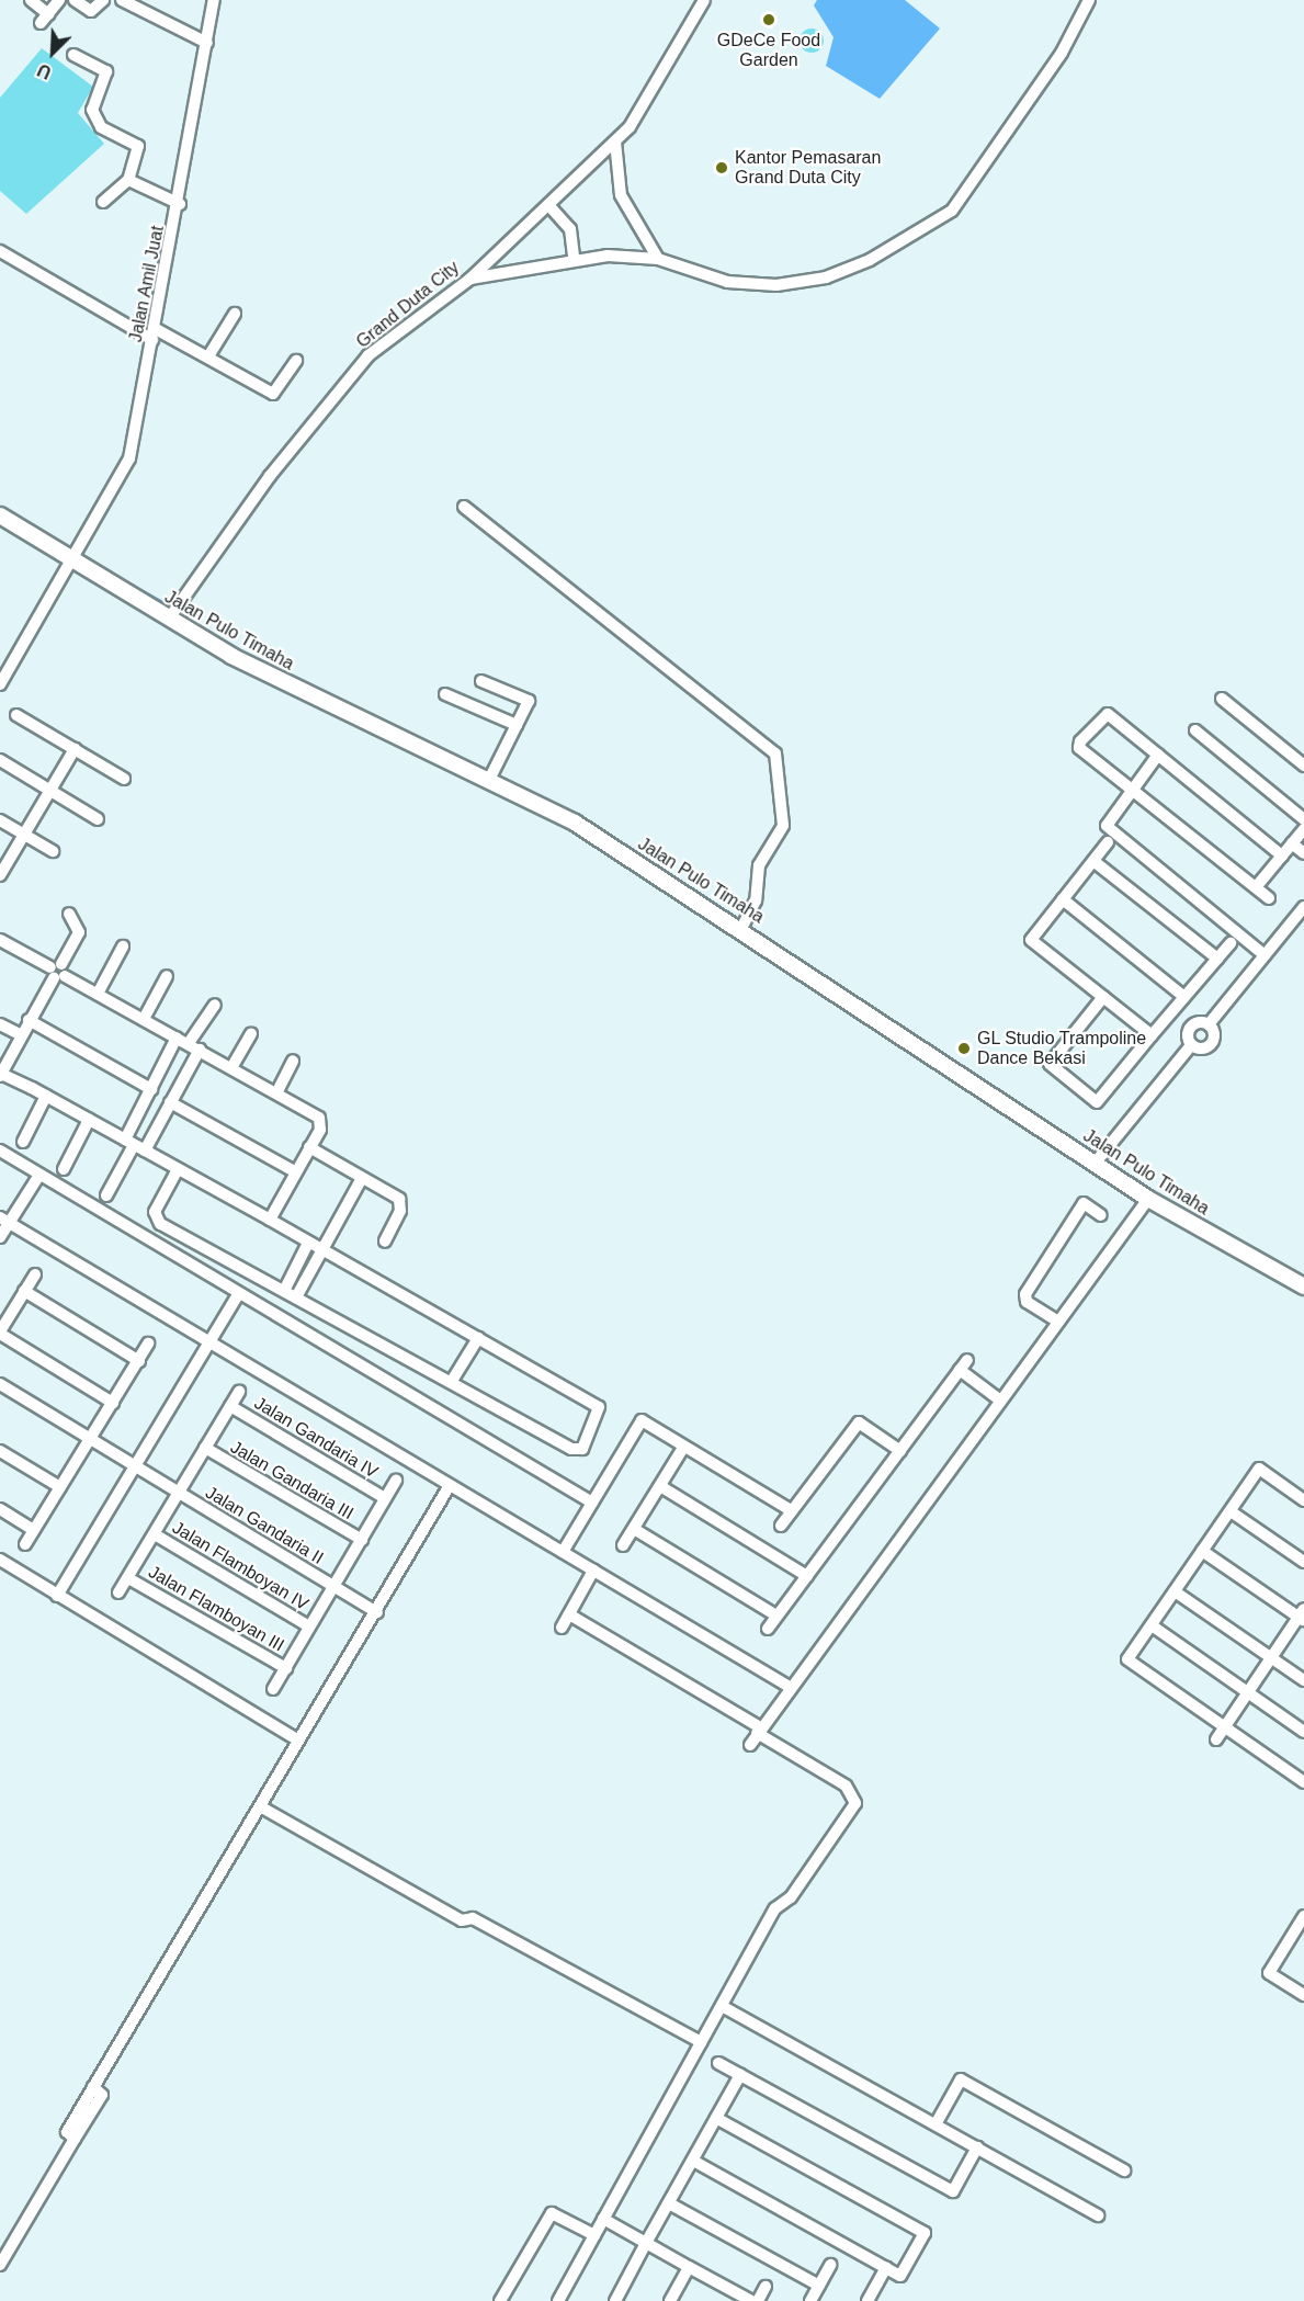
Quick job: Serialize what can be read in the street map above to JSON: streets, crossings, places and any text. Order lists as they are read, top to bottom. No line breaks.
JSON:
{"streets":{"street":["Jalan Amil Juat","Grand Duta City","Jalan Pulo Timaha","Jalan Gandaria IV","Jalan Gandaria III","Jalan Gandaria II","Jalan Flamboyan IV","Jalan Flamboyan III"]},"crossings":[["Jalan Amil Juat","Jalan Pulo Timaha"],["Grand Duta City","Jalan Pulo Timaha"]],"places":["GDeCe Food Garden","Kantor Pemasaran Grand Duta City","GL Studio Trampoline Dance Bekasi"],"north":"bottom left"}
